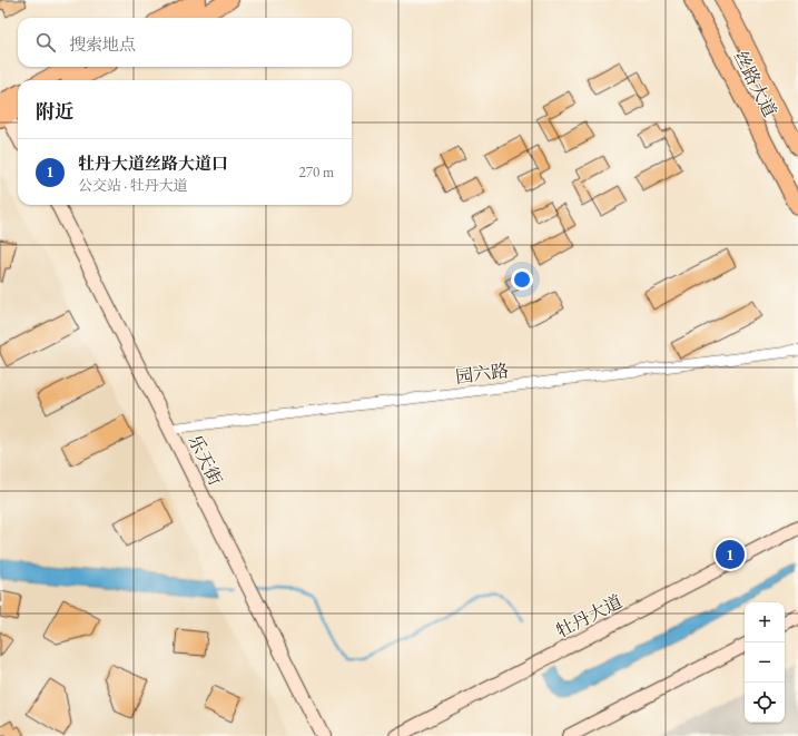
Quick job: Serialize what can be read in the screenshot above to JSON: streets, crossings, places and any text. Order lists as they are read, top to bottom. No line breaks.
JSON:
{"streets":{"main road":["丝路大道"],"street":["园六路","乐天街","牡丹大道"]},"crossings":[["园六路","乐天街"]],"page":{"search":"搜索地点","heading":"附近","list":[{"mark":"1","name":"牡丹大道丝路大道口","note":"公交站 · 牡丹大道","value":"270 m"}],"pins":"1","map_buttons":["+","−"]}}
